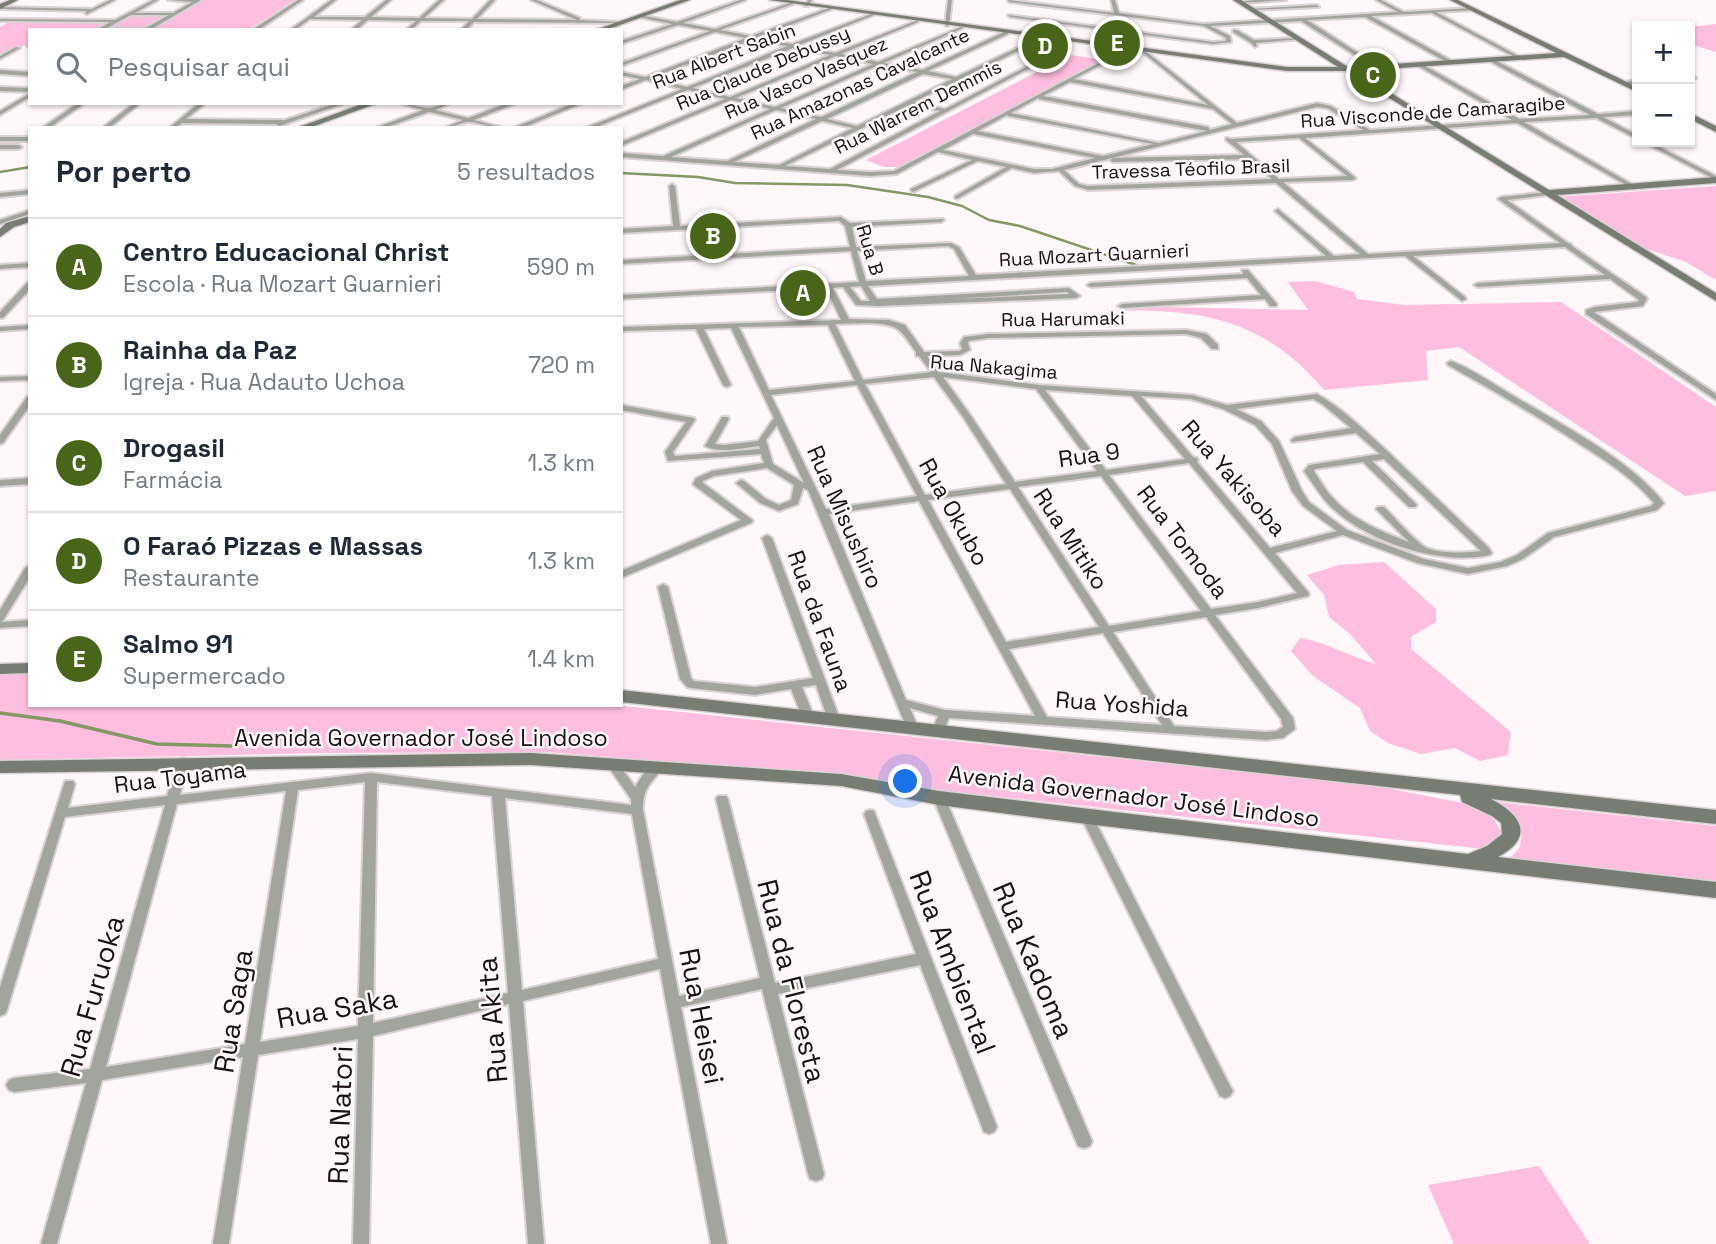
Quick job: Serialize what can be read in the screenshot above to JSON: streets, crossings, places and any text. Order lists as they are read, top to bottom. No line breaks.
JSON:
{"streets":{"main road":["Avenida Governador José Lindoso"],"street":["Rua Albert Sabin","Rua Claude Debussy","Rua Vasco Vasquez","Rua Amazonas Cavalcante","Rua Warrem Demmis","Rua Visconde de Camaragibe","Travessa Téofilo Brasil","Rua B","Rua Mozart Guarnieri","Rua Harumaki","Rua Nakagima","Rua 9","Rua Yakisoba","Rua Okubo","Rua Misushiro","Rua Mitiko","Rua Tomoda","Rua da Fauna","Rua Yoshida","Rua Toyama","Rua Kadoma","Rua Ambiental","Rua da Floresta","Rua Furuoka","Rua Saka","Rua Saga","Rua Heisei","Rua Akita","Rua Natori"]},"crossings":[["Rua Visconde de Camaragibe","Travessa Téofilo Brasil"],["Rua B","Rua Mozart Guarnieri"],["Rua Nakagima","Rua Yakisoba"],["Rua Nakagima","Rua Okubo"],["Rua Nakagima","Rua Misushiro"],["Rua Nakagima","Rua Mitiko"],["Rua Nakagima","Rua Tomoda"],["Rua 9","Rua Yakisoba"],["Rua 9","Rua Okubo"],["Rua 9","Rua Misushiro"],["Rua 9","Rua Mitiko"],["Rua 9","Rua Tomoda"],["Rua Yakisoba","Rua Tomoda"],["Rua Okubo","Rua Yoshida"],["Rua Misushiro","Rua Yoshida"],["Rua Misushiro","Avenida Governador José Lindoso"],["Rua Mitiko","Rua Yoshida"],["Rua Tomoda","Rua Yoshida"],["Rua da Fauna","Avenida Governador José Lindoso"],["Rua Yoshida","Avenida Governador José Lindoso"],["Avenida Governador José Lindoso","Rua Kadoma"],["Avenida Governador José Lindoso","Rua Furuoka"],["Avenida Governador José Lindoso","Rua Heisei"],["Rua Toyama","Rua Furuoka"],["Rua Toyama","Rua Saga"],["Rua Toyama","Rua Heisei"],["Rua Toyama","Rua Akita"],["Rua Toyama","Rua Natori"],["Rua Furuoka","Rua Saka"],["Rua Saka","Rua Saga"],["Rua Saka","Rua Heisei"],["Rua Saka","Rua Akita"],["Rua Saka","Rua Natori"]],"page":{"pins":["E","D","C","B","A"],"map_buttons":["+","−"],"search":"Pesquisar aqui","heading":["Por perto","5 resultados"],"list":[{"mark":"A","name":"Centro Educacional Christ","note":"Escola · Rua Mozart Guarnieri","value":"590 m"},{"mark":"B","name":"Rainha da Paz","note":"Igreja · Rua Adauto Uchoa","value":"720 m"},{"mark":"C","name":"Drogasil","note":"Farmácia","value":"1.3 km"},{"mark":"D","name":"O Faraó Pizzas e Massas","note":"Restaurante","value":"1.3 km"},{"mark":"E","name":"Salmo 91","note":"Supermercado","value":"1.4 km"}]}}
